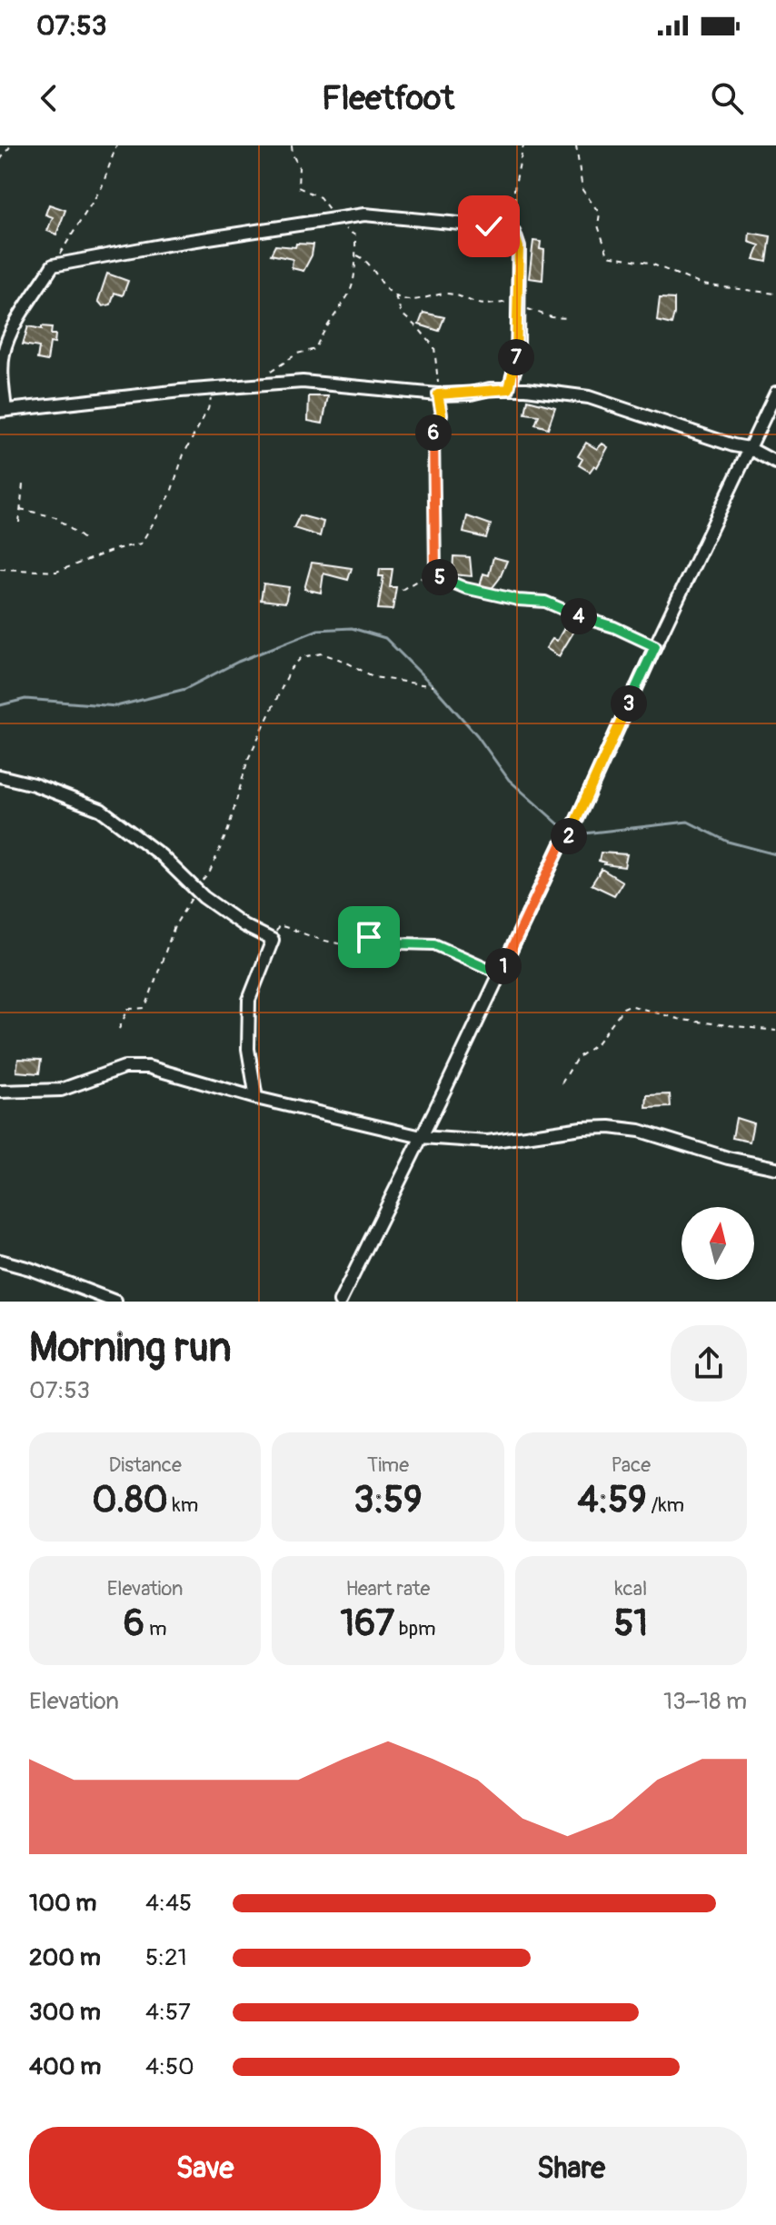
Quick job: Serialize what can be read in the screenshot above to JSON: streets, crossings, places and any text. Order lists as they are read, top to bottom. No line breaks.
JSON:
{"north":"top","page":{"status":"07:53","header":"Fleetfoot","pins":["7","6","5","4","3","2","1"],"heading":["Morning run","07:53"],"stats":[["Distance","0.80 km"],["Time","3:59"],["Pace","4:59 /km"],["Elevation","6 m"],["Heart rate","167 bpm"],["kcal","51"]],"chart":["Elevation","13–18 m"],"list":[{"name":"100 m","note":"4:45"},{"name":"200 m","note":"5:21"},{"name":"300 m","note":"4:57"},{"name":"400 m","note":"4:50"}],"buttons":["Save","Share"]}}
